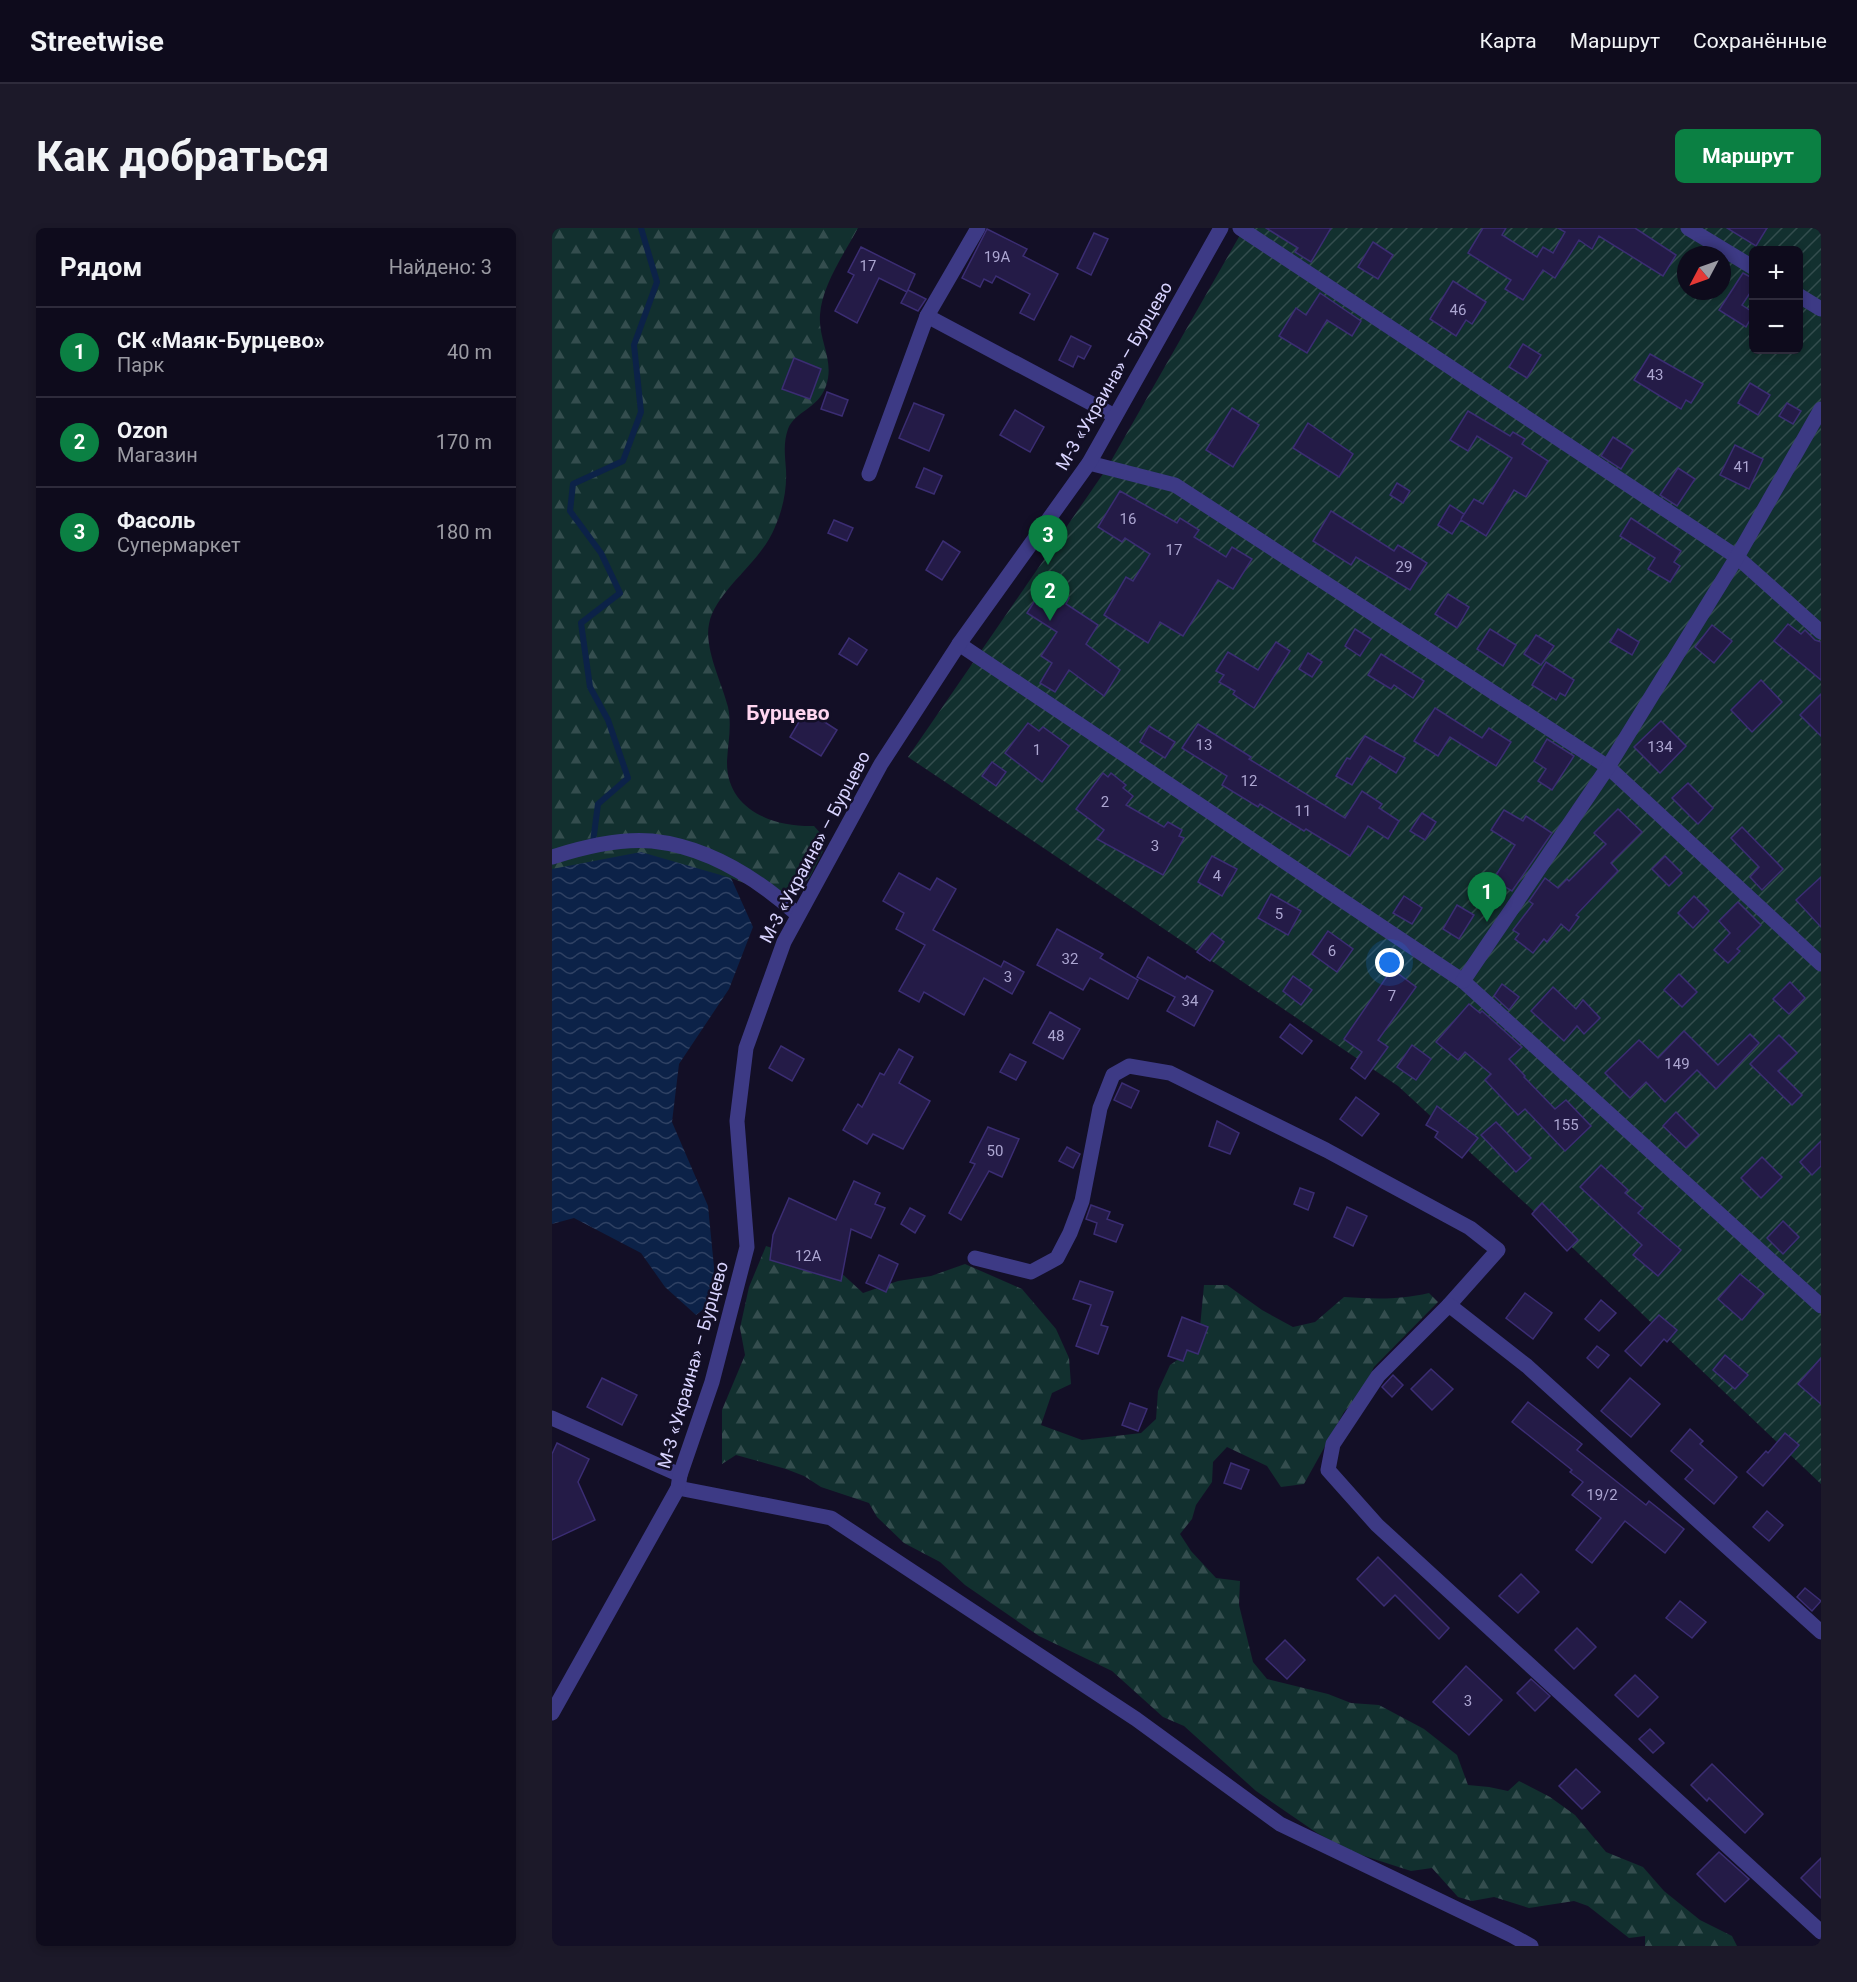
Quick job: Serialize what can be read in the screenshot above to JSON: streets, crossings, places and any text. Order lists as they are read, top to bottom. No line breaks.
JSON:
{"streets":{"street":["М-3 «Украина» – Бурцево"]},"districts":["Бурцево"],"house_numbers":["19А","17","46","43","41","16","17","29","13","134","1","12","2","11","3","4","5","6","32","3","7","34","48","149","155","50","12А","19/2","3"],"north":"bottom left","page":{"header":"Streetwise","nav":["Карта","Маршрут","Сохранённые"],"buttons":"Маршрут","title":"Как добраться","heading":["Рядом","Найдено: 3"],"map_buttons":["+","−"],"list":[{"mark":"1","name":"СК «Маяк-Бурцево»","note":"Парк","value":"40 m"},{"mark":"2","name":"Ozon","note":"Магазин","value":"170 m"},{"mark":"3","name":"Фасоль","note":"Супермаркет","value":"180 m"}],"pins":["3","2","1"]}}
